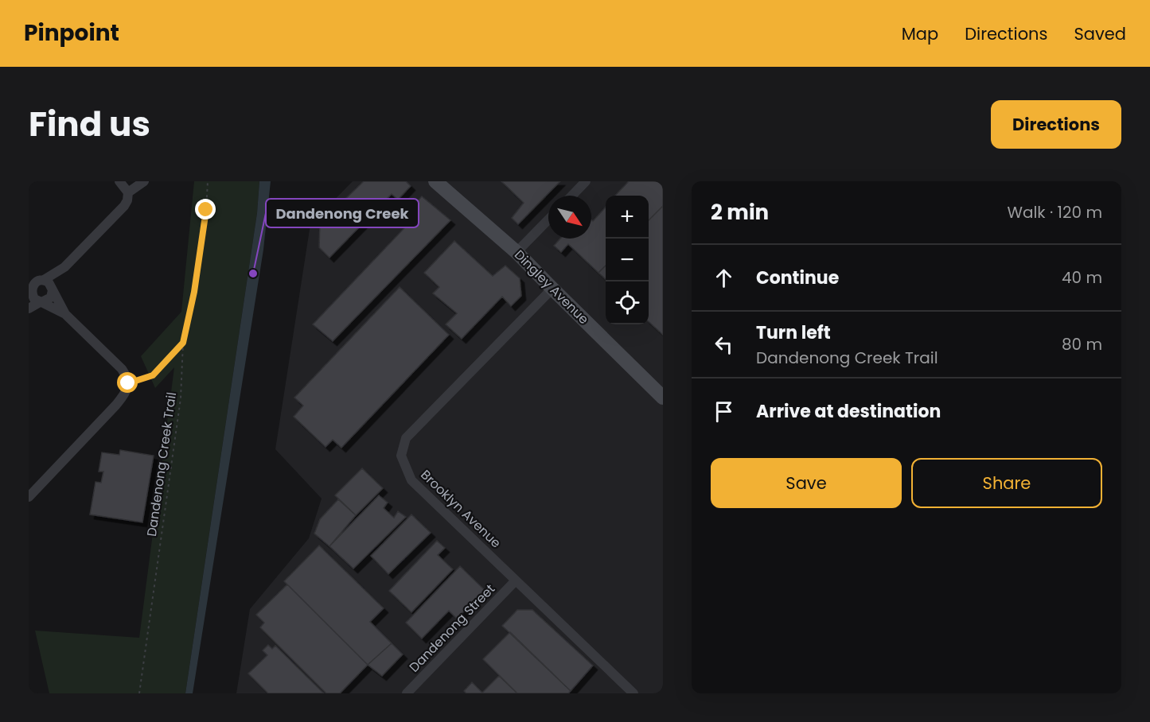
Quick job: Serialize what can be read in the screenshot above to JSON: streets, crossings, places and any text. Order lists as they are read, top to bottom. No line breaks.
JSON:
{"streets":{"street":["Dingley Avenue","Brooklyn Avenue","Dandenong Street"],"path":["Dandenong Creek Trail"]},"crossings":[["Dingley Avenue","Brooklyn Avenue"],["Brooklyn Avenue","Dandenong Street"]],"places":["Dandenong Creek"],"north":"bottom right","page":{"header":"Pinpoint","nav":["Map","Directions","Saved"],"title":"Find us","buttons":["Directions",["Save","Share"]],"heading":["2 min","Walk · 120 m"],"map_buttons":["+","−"],"list":[["Continue","40 m"],["Turn left","Dandenong Creek Trail","80 m"],"Arrive at destination"]}}
